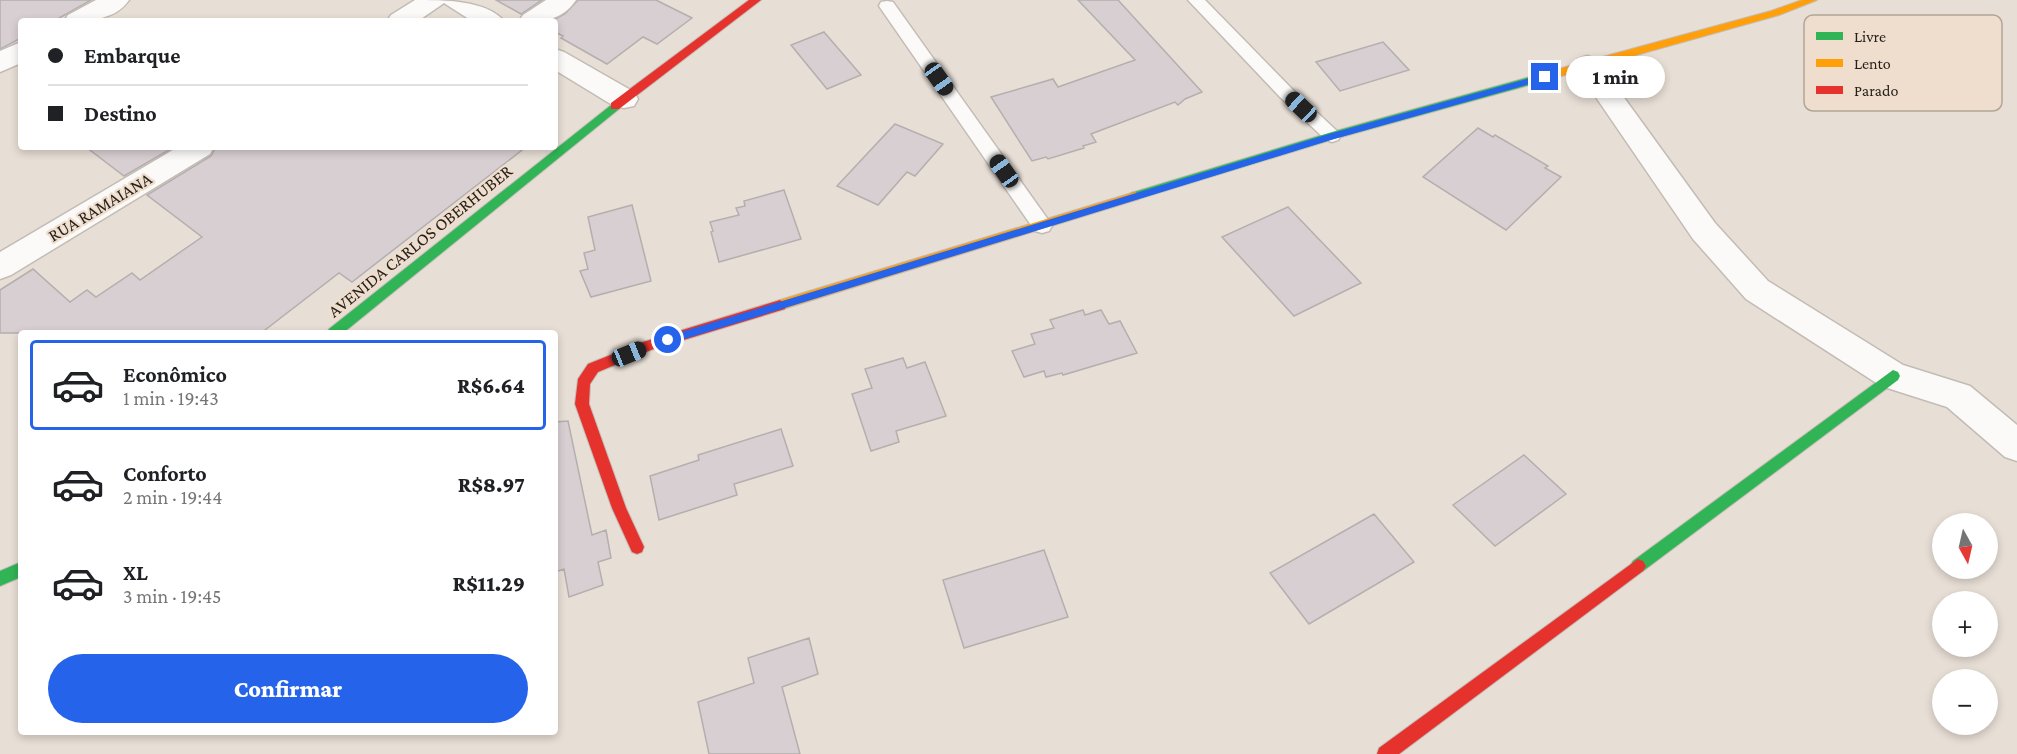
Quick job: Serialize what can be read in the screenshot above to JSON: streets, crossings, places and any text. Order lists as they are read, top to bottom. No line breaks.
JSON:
{"streets":{"street":["RUA RAMAIANA","AVENIDA CARLOS OBERHUBER"]},"legend":["Livre","Lento","Parado"],"north":"bottom","page":{"banner":["Embarque","Destino"],"bubble":"1 min","list":[{"name":"Econômico","note":"1 min · 19:43","value":"R$6.64"},{"name":"Conforto","note":"2 min · 19:44","value":"R$8.97"},{"name":"XL","note":"3 min · 19:45","value":"R$11.29"}],"map_buttons":["+","−"],"buttons":"Confirmar"}}
